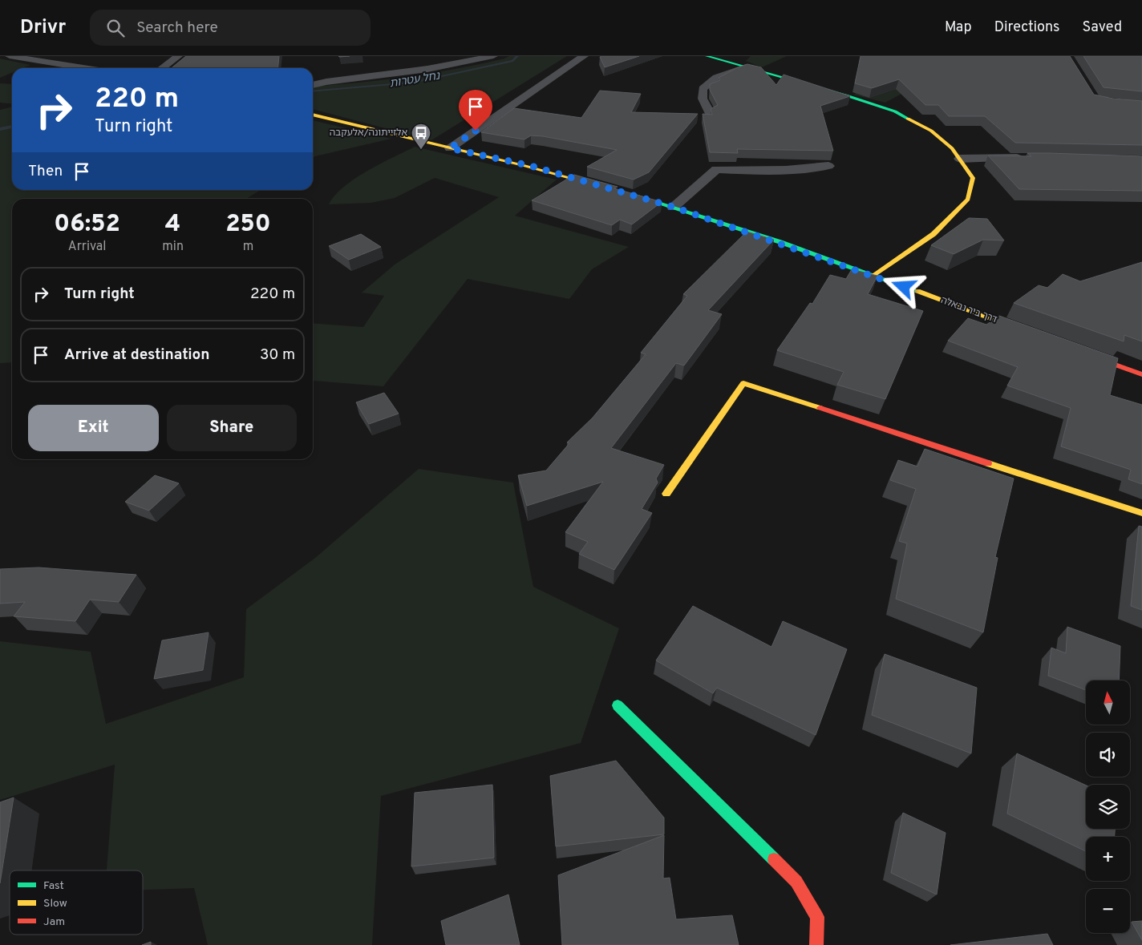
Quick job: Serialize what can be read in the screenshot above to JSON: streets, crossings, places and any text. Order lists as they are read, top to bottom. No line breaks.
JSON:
{"streets":{"street":["דרך ביר נבאלה"]},"water":["נחל עטרות"],"places":{"bus stop":["אלזייתונה/אלעקבה"]},"legend":["Fast","Slow","Jam"],"north":"top","page":{"header":"Drivr","search":"Search here","nav":["Map","Directions","Saved"],"turn":["220 m","Turn right"],"then":"Then","eta":["06:52","Arrival","4","min","250","m"],"list":[{"name":"Turn right","value":"220 m"},{"name":"Arrive at destination","value":"30 m"}],"buttons":["Exit","Share"],"map_buttons":["+","−"]}}
